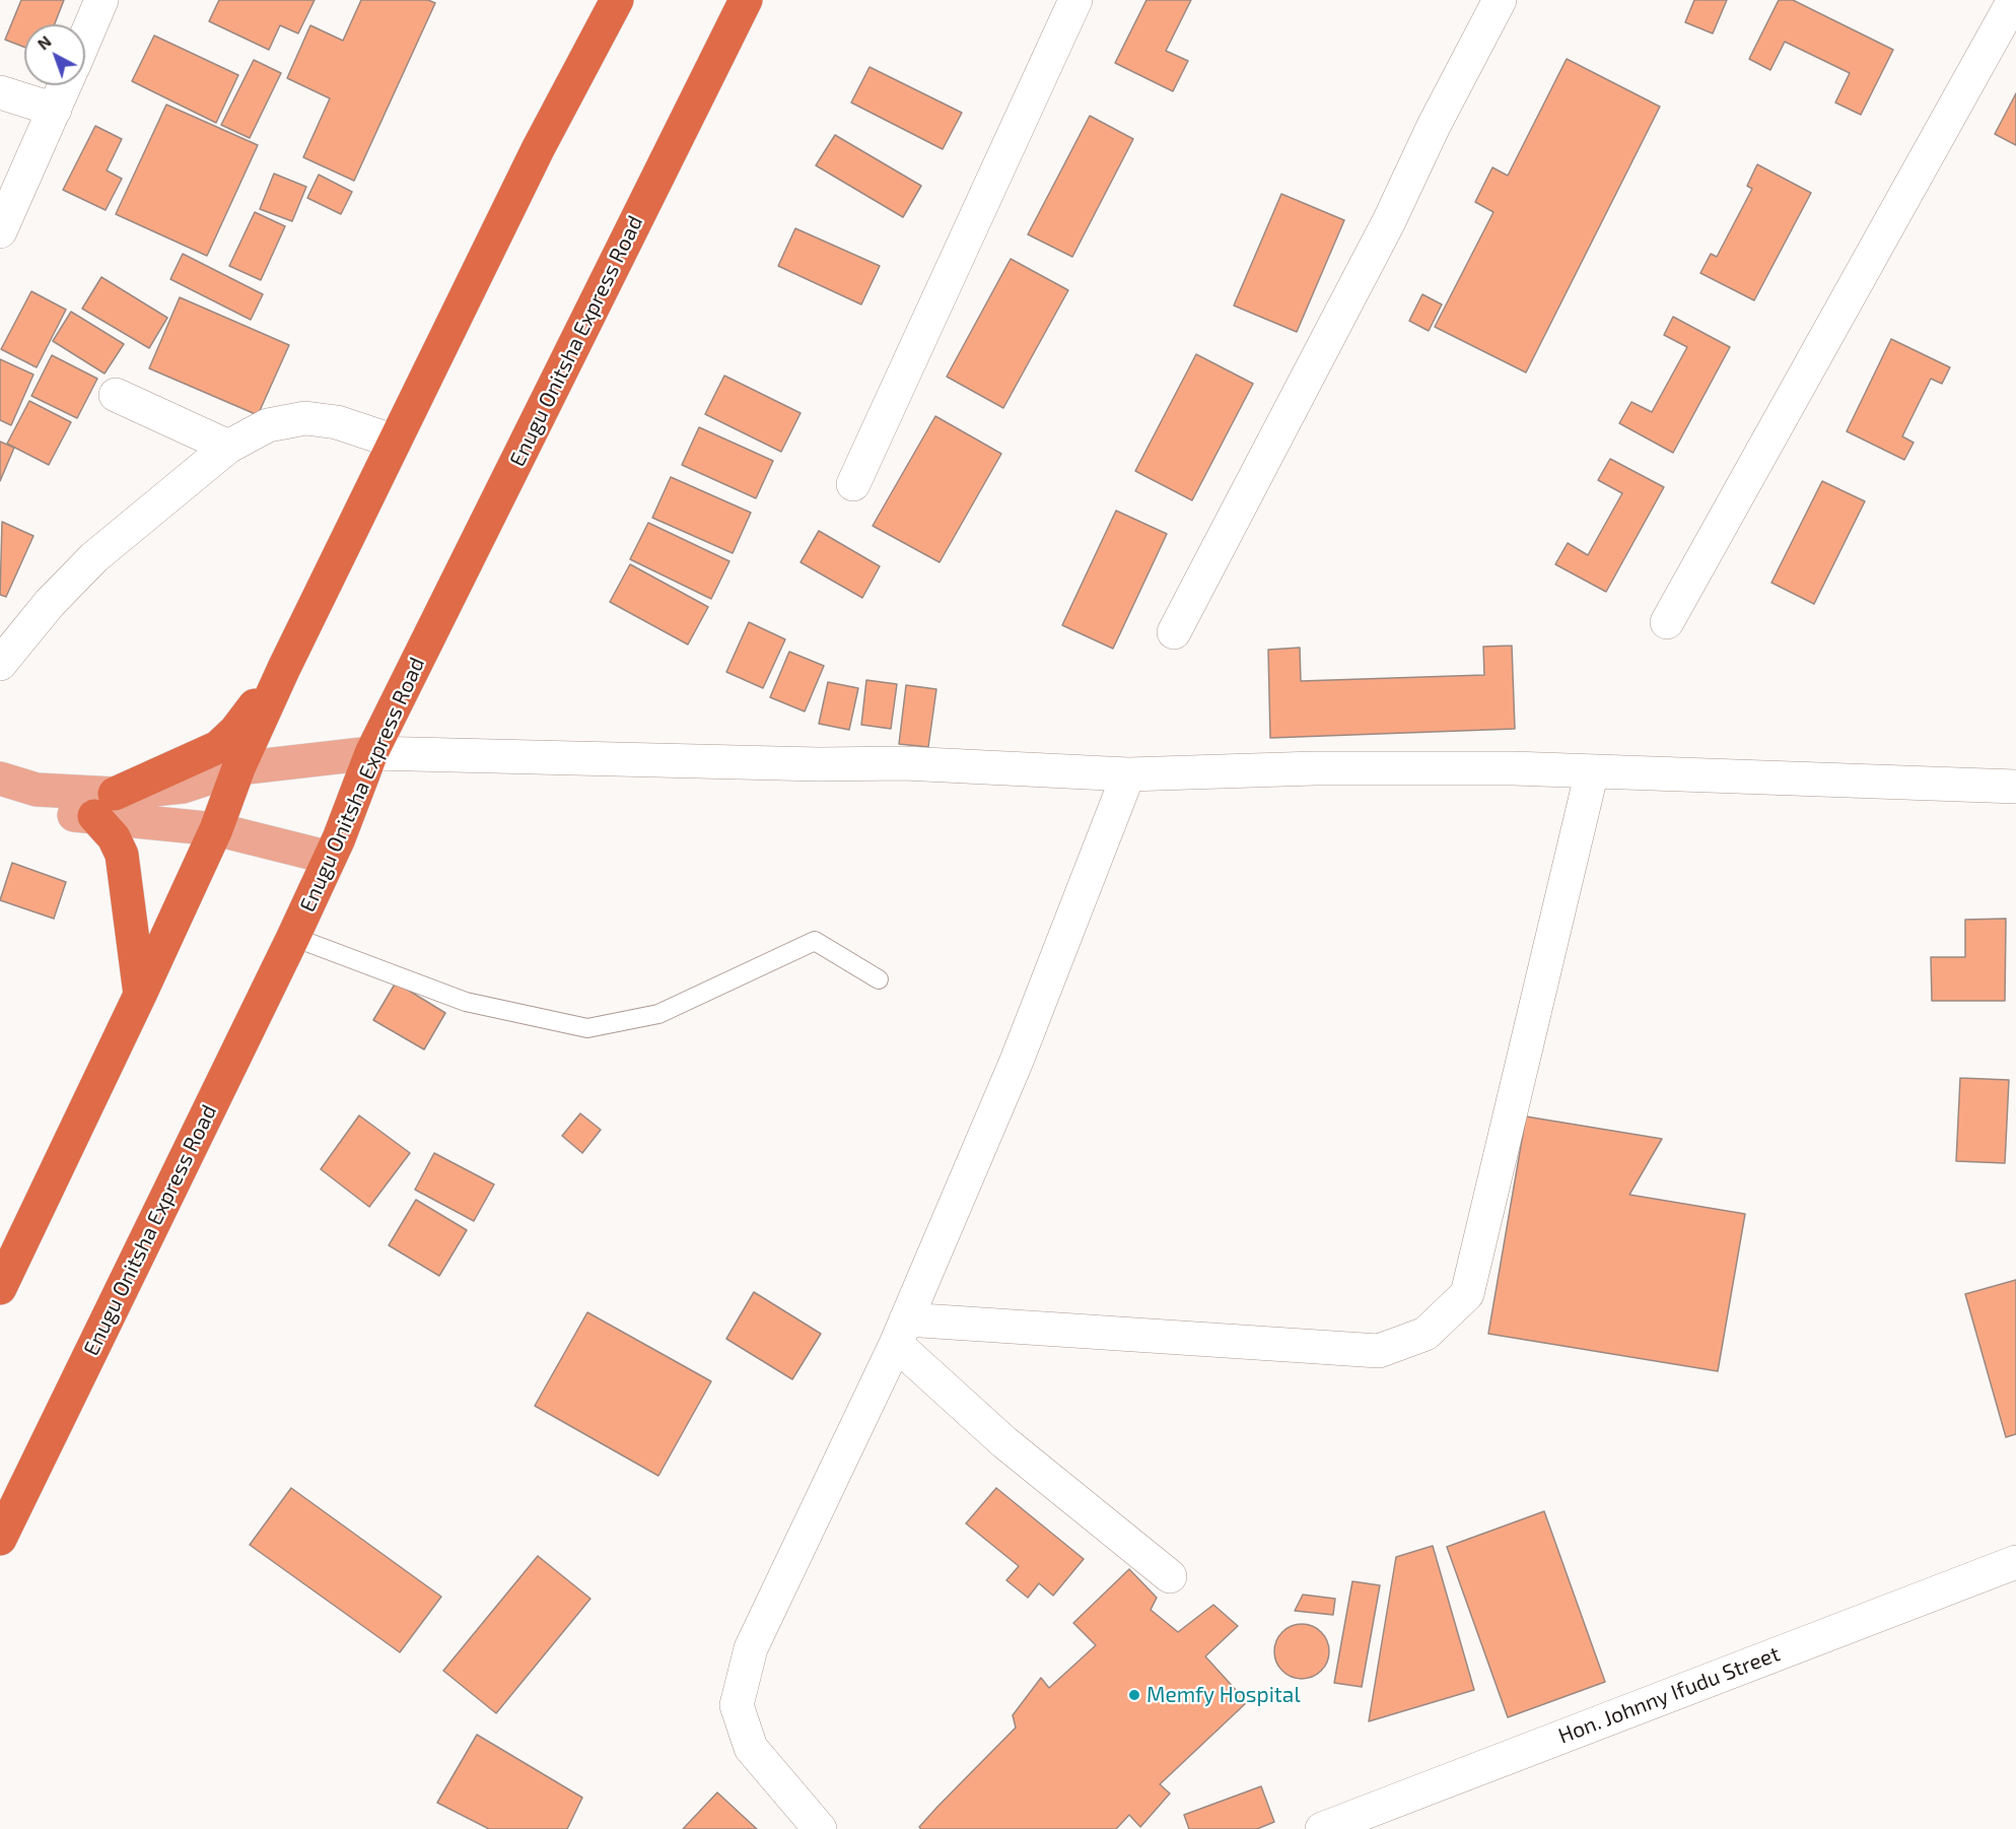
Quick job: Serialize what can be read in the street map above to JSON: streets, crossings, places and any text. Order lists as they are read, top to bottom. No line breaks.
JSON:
{"streets":{"highway":["Enugu Onitsha Express Road"],"street":["Hon. Johnny Ifudu Street"]},"places":["Memfy Hospital"],"north":"top left"}
